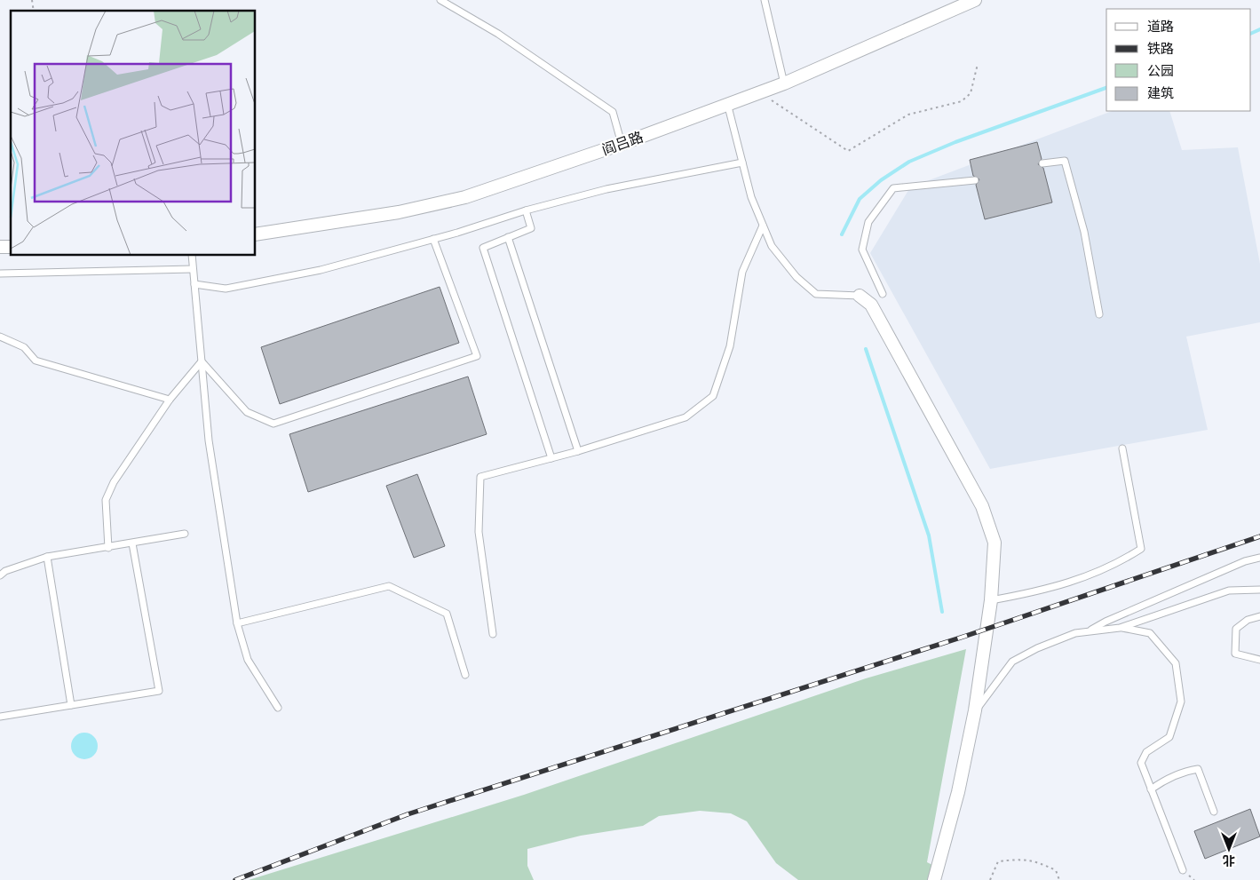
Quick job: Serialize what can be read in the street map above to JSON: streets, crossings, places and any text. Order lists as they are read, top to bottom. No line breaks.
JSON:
{"streets":{"street":["阎吕路"]},"legend":["道路","铁路","公园","建筑"],"north":"bottom"}
